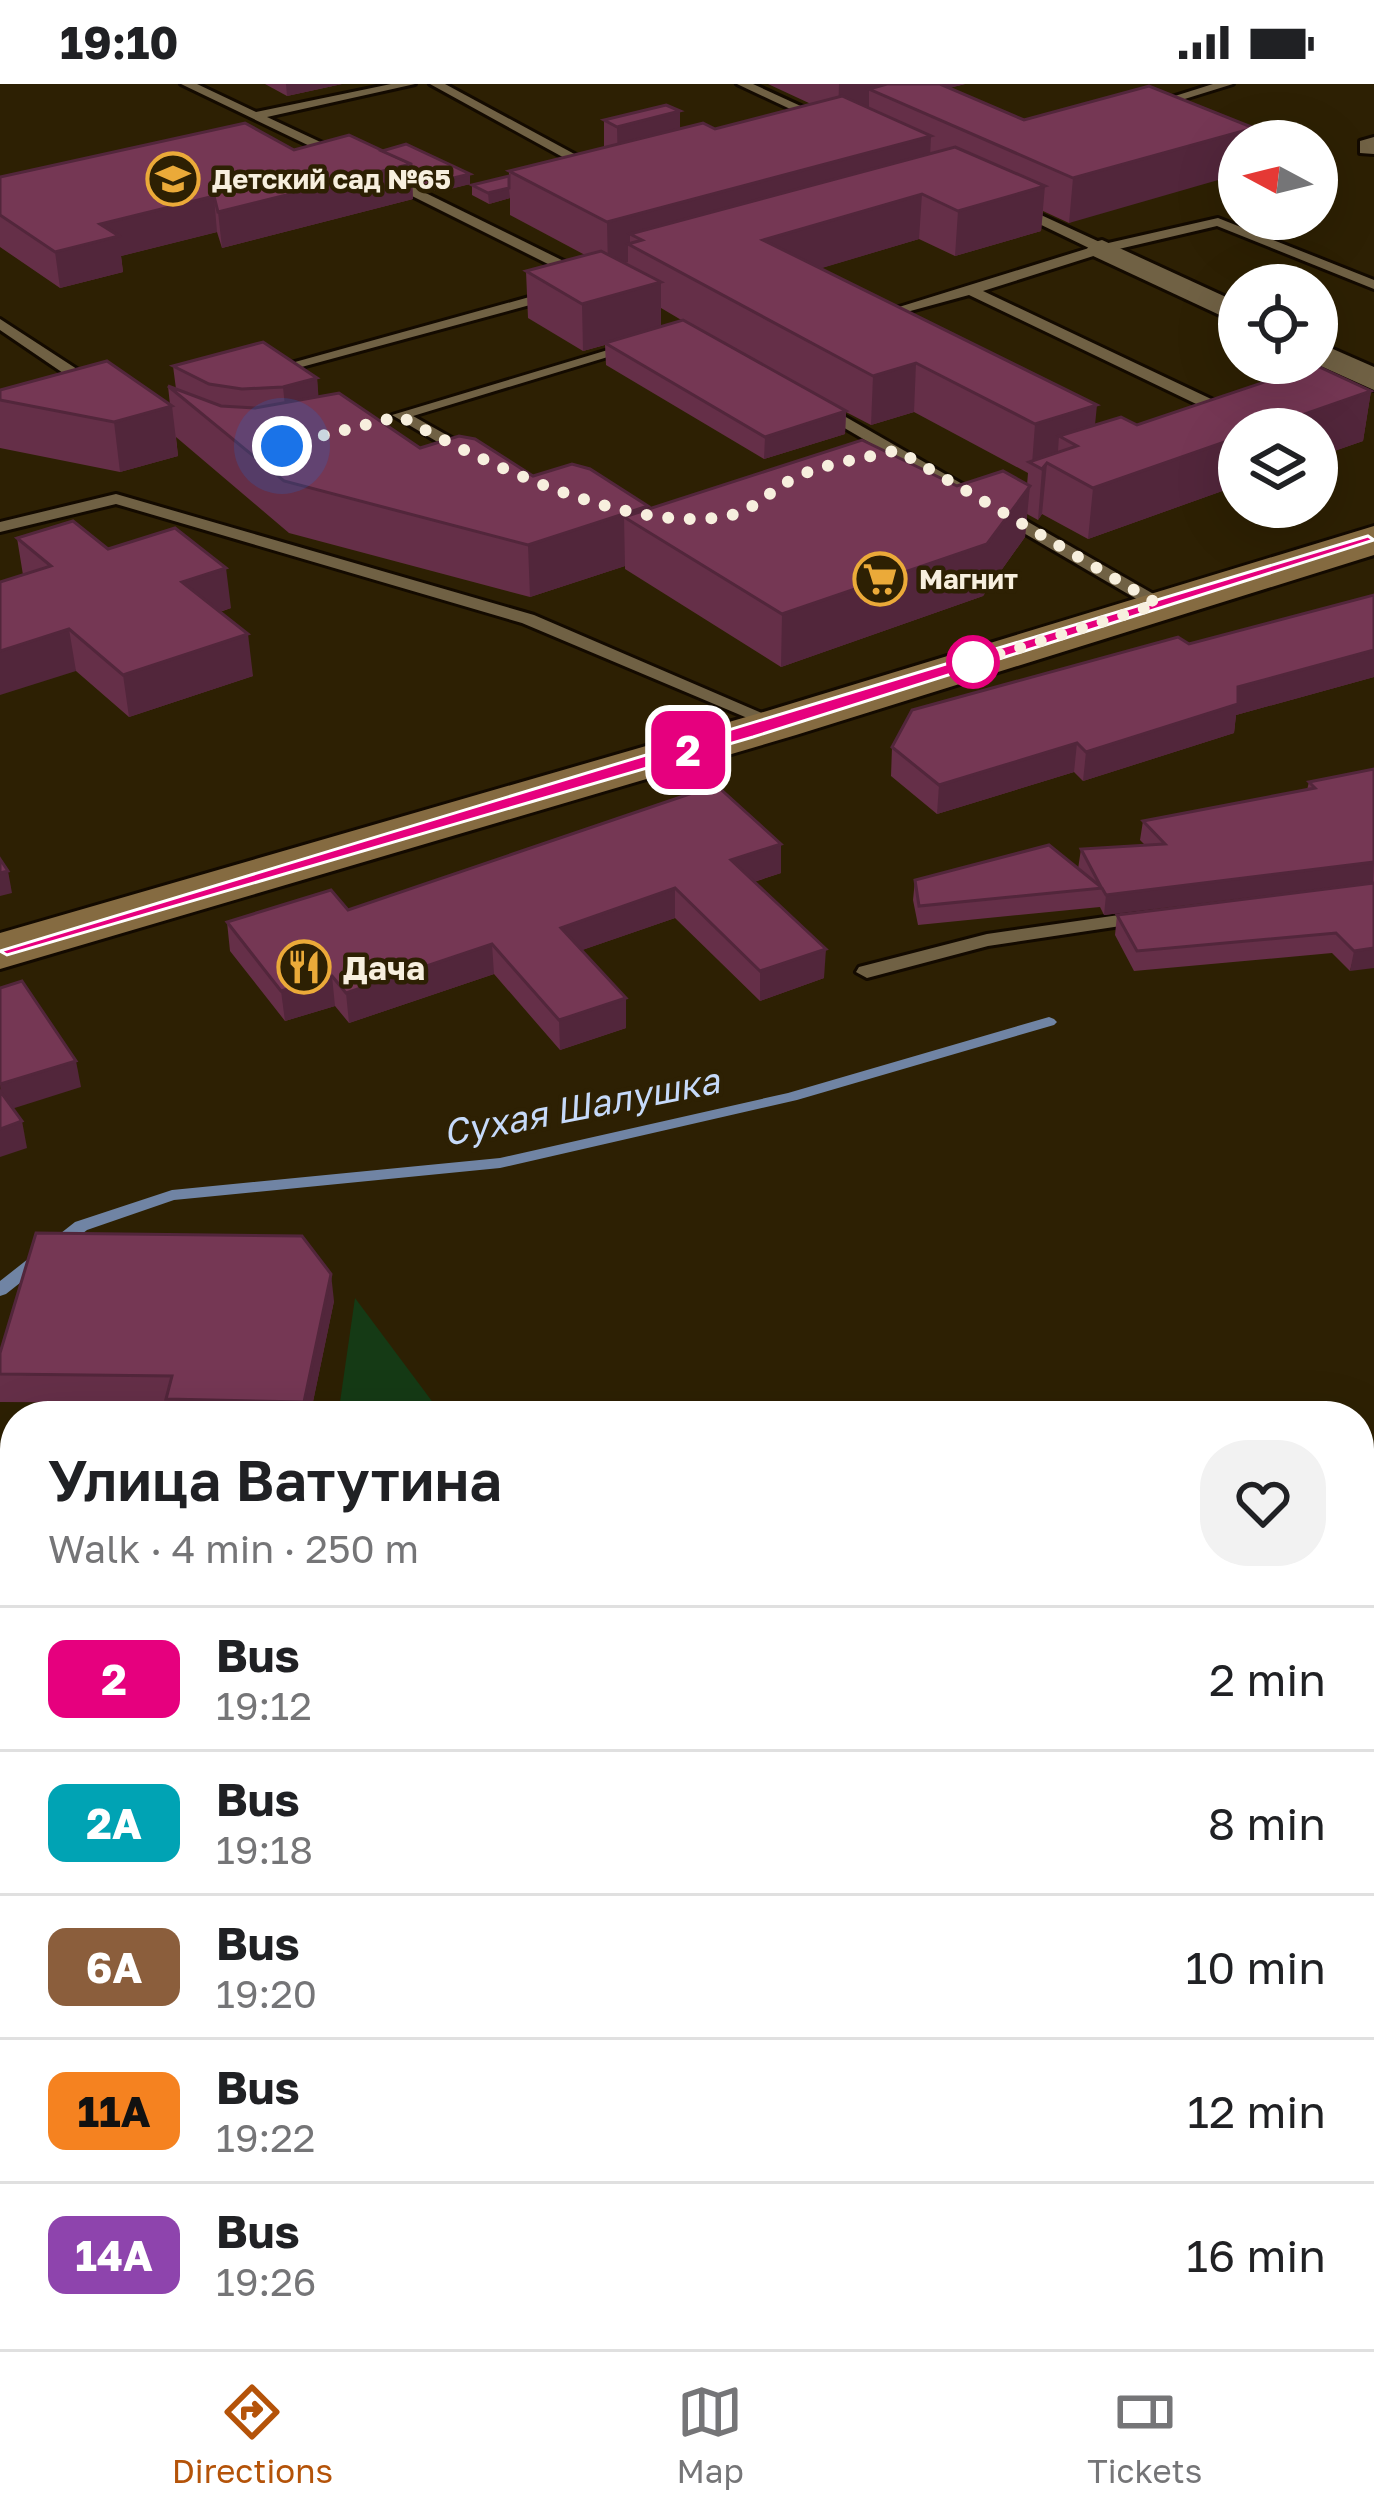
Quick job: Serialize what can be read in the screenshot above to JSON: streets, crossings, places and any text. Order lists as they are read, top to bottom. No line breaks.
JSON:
{"water":["Сухая Шалушка"],"places":{"school or university":["Детский сад №65"],"supermarket":["Магнит"],"restaurant":["Дача"]},"lines":["bus line 2"],"north":"left","page":{"status":"19:10","on_map":"2","heading":["Улица Ватутина","Walk · 4 min · 250 m"],"list":[{"mark":"2","name":"Bus","note":"19:12","value":"2 min"},{"mark":"2А","name":"Bus","note":"19:18","value":"8 min"},{"mark":"6А","name":"Bus","note":"19:20","value":"10 min"},{"mark":"11А","name":"Bus","note":"19:22","value":"12 min"},{"mark":"14А","name":"Bus","note":"19:26","value":"16 min"}],"tabs":["Directions","Map","Tickets"]}}
